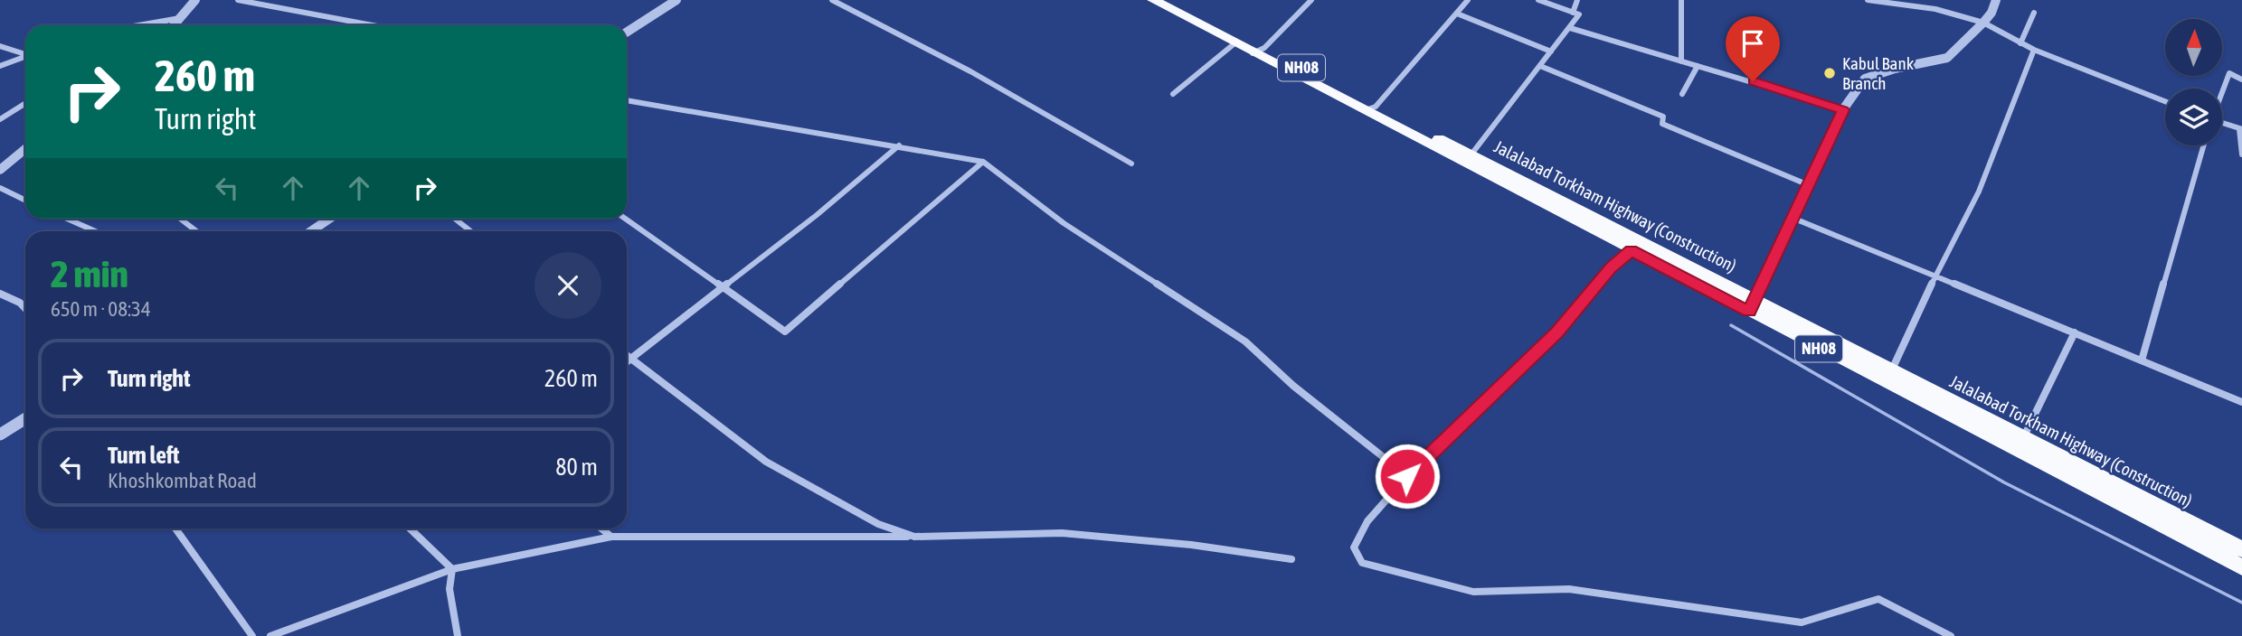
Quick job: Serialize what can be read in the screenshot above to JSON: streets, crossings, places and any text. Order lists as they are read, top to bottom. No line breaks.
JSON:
{"streets":{"highway":["NH08","Jalalabad Torkham Highway (Construction)"]},"crossings":[["NH08","Jalalabad Torkham Highway (Construction)"]],"places":["Kabul Bank Branch"],"north":"top","page":{"turn":["260 m","Turn right"],"heading":["2 min","650 m · 08:34"],"list":[{"name":"Turn right","value":"260 m"},{"name":"Turn left","note":"Khoshkombat Road","value":"80 m"}]}}
